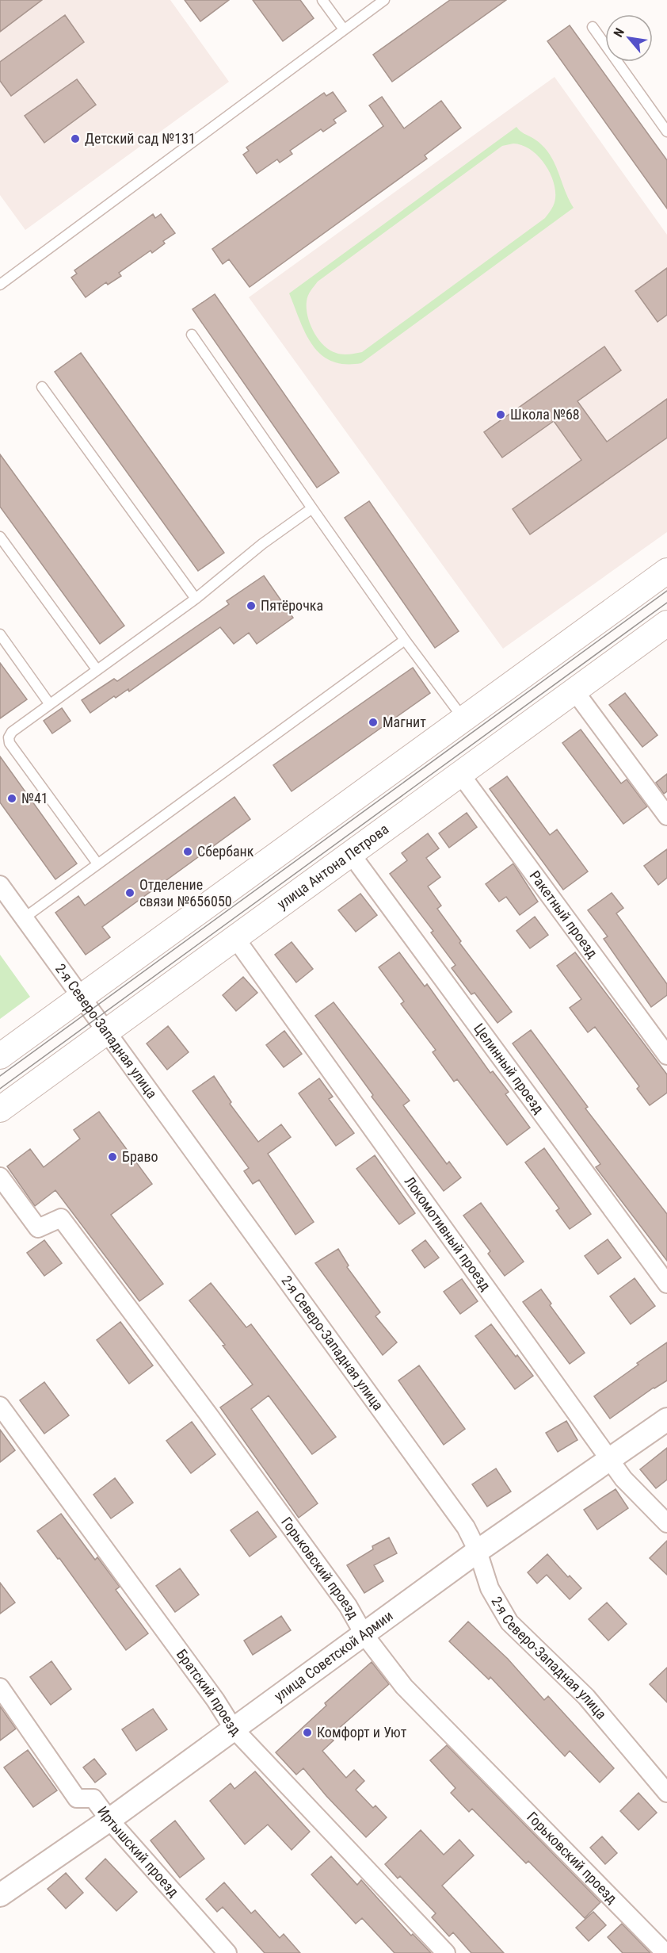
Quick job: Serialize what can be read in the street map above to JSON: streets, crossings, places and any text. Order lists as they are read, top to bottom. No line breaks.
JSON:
{"streets":{"main road":["улица Антона Петрова"],"street":["Ракетный проезд","2-я Северо-Западная улица","Целинный проезд","Локомотивный проезд","Горьковский проезд","улица Советской Армии","Братский проезд","Иртышский проезд"]},"crossings":[["улица Антона Петрова","Ракетный проезд"],["улица Антона Петрова","2-я Северо-Западная улица"],["улица Антона Петрова","Целинный проезд"],["улица Антона Петрова","Локомотивный проезд"],["2-я Северо-Западная улица","улица Советской Армии"],["Локомотивный проезд","улица Советской Армии"],["Горьковский проезд","улица Советской Армии"],["улица Советской Армии","Братский проезд"],["улица Советской Армии","Иртышский проезд"]],"places":["Детский сад №131","Школа №68","Пятёрочка","Магнит","№41","Сбербанк","Отделение связи №656050","Браво","Комфорт и Уют"],"north":"top left"}
